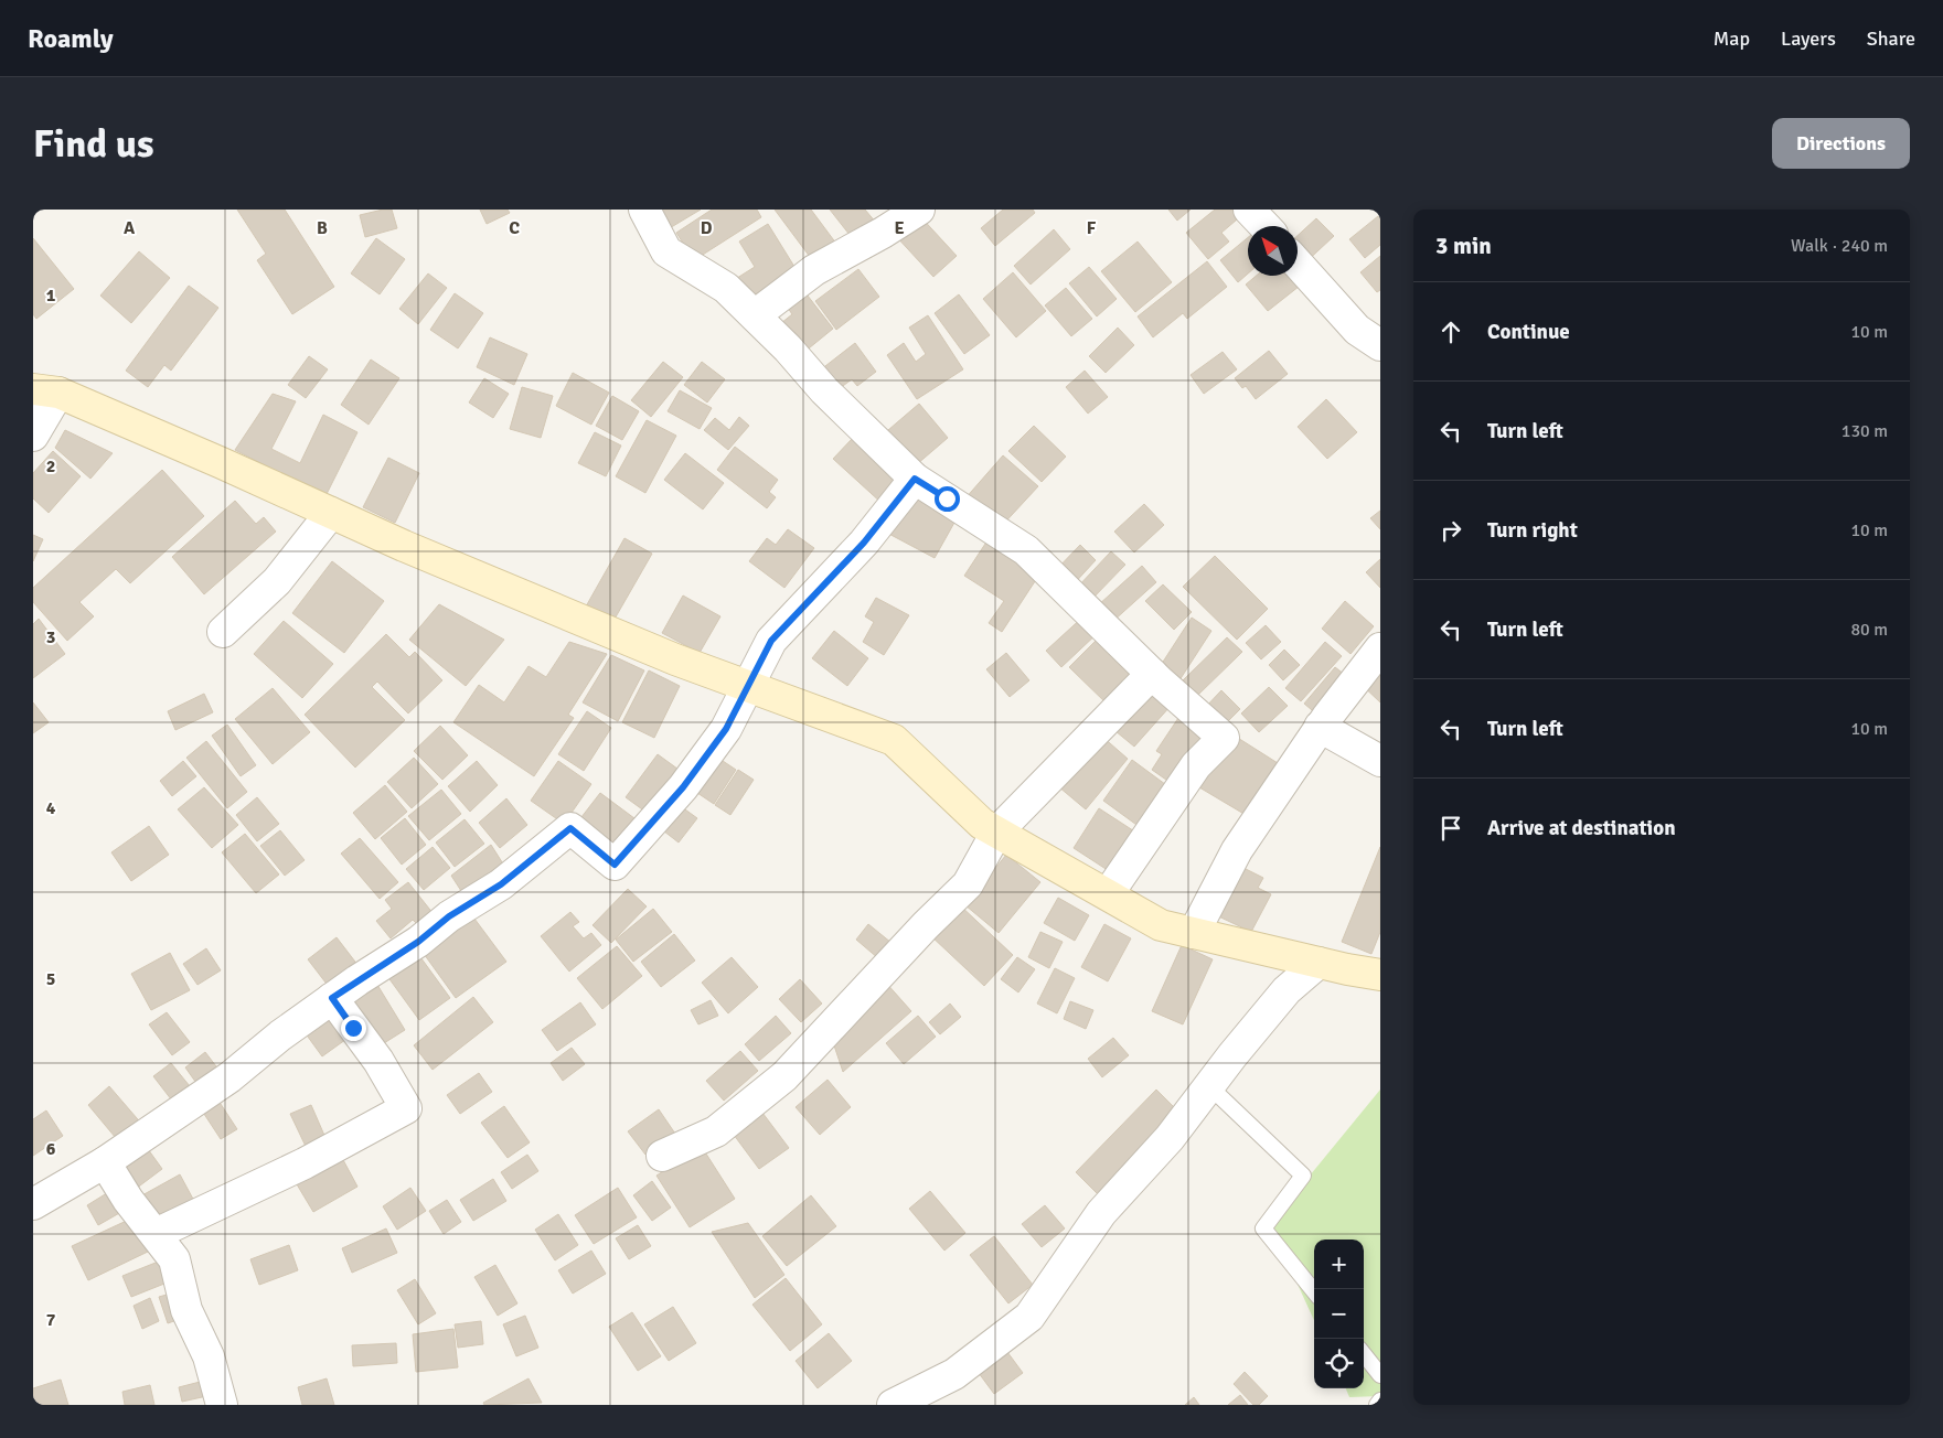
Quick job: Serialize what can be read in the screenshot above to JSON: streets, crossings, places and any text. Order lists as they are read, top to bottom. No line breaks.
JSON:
{"north":"top left","page":{"header":"Roamly","nav":["Map","Layers","Share"],"buttons":"Directions","title":"Find us","heading":["3 min","Walk · 240 m"],"list":[["Continue","10 m"],["Turn left","130 m"],["Turn right","10 m"],["Turn left","80 m"],["Turn left","10 m"],"Arrive at destination"],"map_buttons":["+","−"]},"grid":{"columns":["A","B","C","D","E","F"],"rows":["1","2","3","4","5","6","7"]}}
